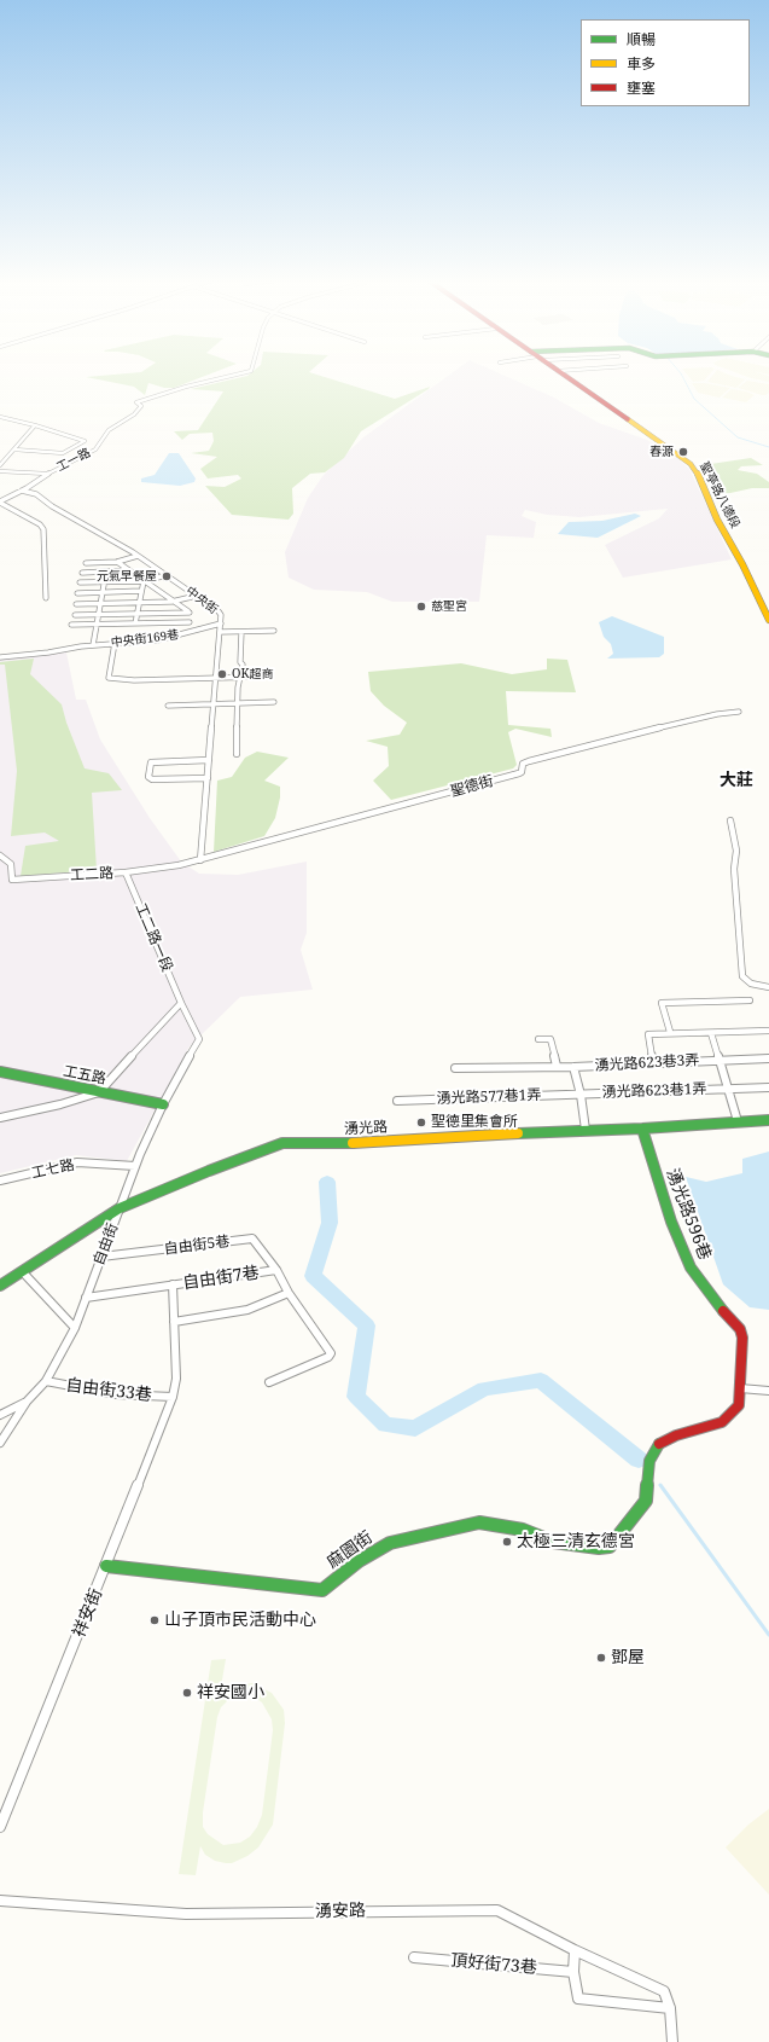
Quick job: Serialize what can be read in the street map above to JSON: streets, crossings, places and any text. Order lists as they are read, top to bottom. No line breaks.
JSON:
{"streets":{"street":["工一路","聖亭路八德段","中央街","中央街169巷","聖德街","工二路","工二路一段","湧光路623巷3弄","工五路","湧光路623巷1弄","湧光路577巷1弄","湧光路","工七路","湧光路596巷","自由街","自由街5巷","自由街7巷","自由街33巷","麻園街","祥安街","湧安路","頂好街73巷"]},"crossings":[["工一路","中央街"],["中央街","中央街169巷"],["中央街","聖德街"],["中央街","工二路"],["聖德街","工二路"],["工二路","工二路一段"],["工二路一段","自由街"],["工五路","自由街"],["湧光路623巷1弄","湧光路577巷1弄"],["湧光路","湧光路596巷"],["湧光路","自由街"],["工七路","自由街"],["湧光路596巷","麻園街"],["自由街","自由街5巷"],["自由街","自由街7巷"],["自由街","自由街33巷"],["自由街5巷","自由街7巷"],["自由街7巷","祥安街"],["自由街33巷","祥安街"],["麻園街","祥安街"]],"districts":["大莊"],"places":["春源","元氣早餐屋","慈聖宮","OK超商","聖德里集會所","太極三清玄德宮","山子頂市民活動中心","鄧屋","祥安國小"],"legend":["順暢","車多","壅塞"]}
